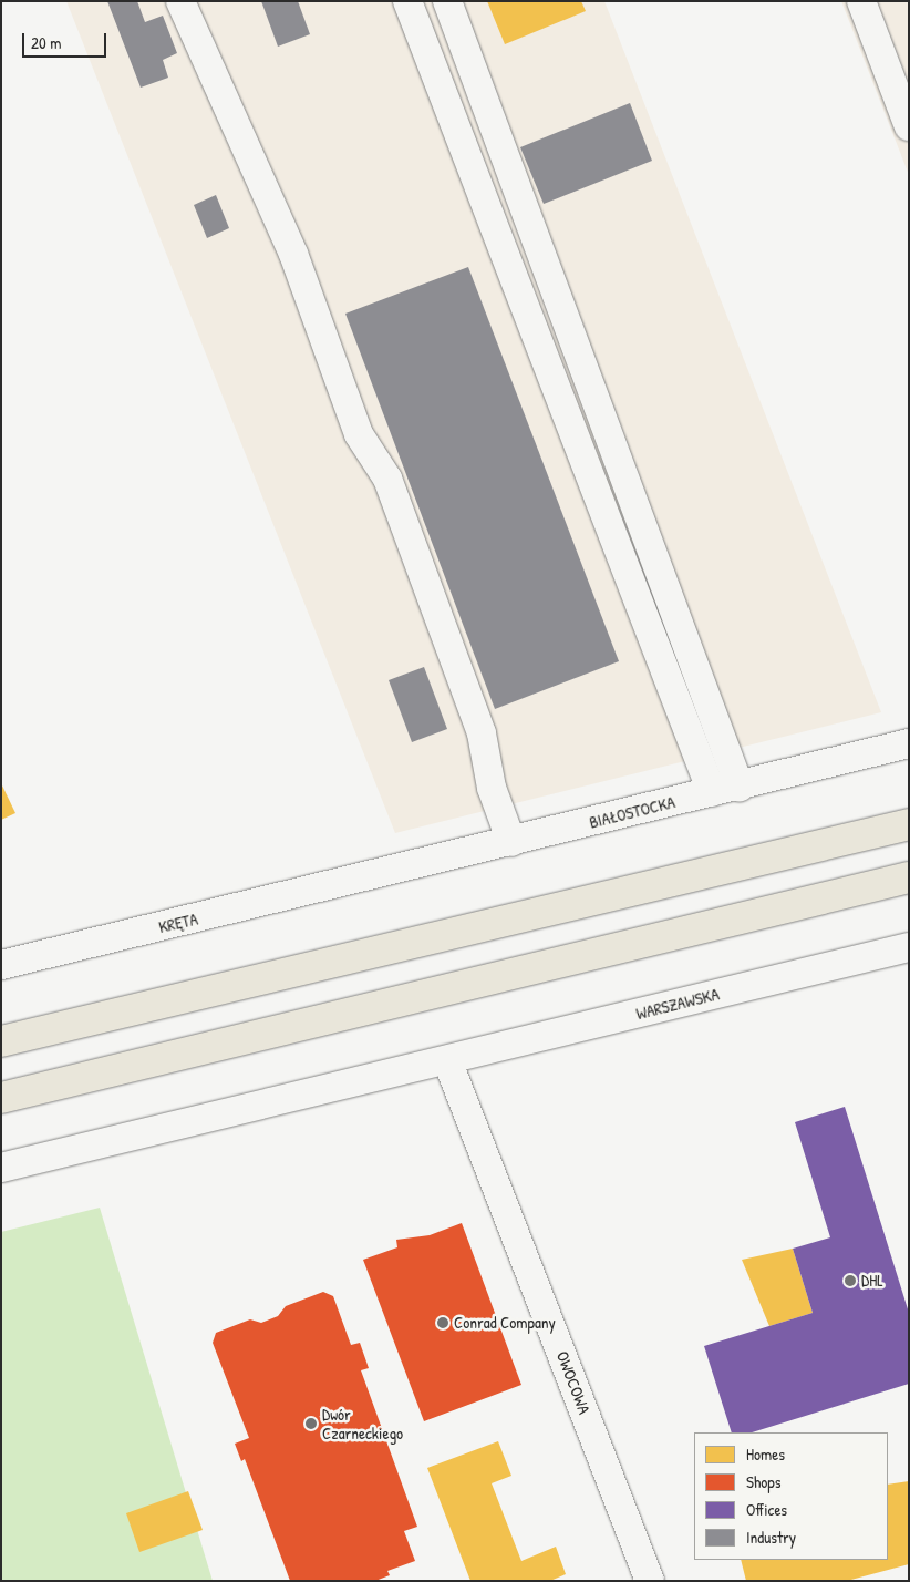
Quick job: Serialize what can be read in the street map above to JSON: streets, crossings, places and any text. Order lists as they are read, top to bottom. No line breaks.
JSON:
{"streets":{"street":["BIAŁOSTOCKA","KRĘTA","WARSZAWSKA","OWOCOWA"]},"crossings":[["BIAŁOSTOCKA","KRĘTA"],["WARSZAWSKA","OWOCOWA"]],"places":["DHL","Conrad Company","Dwór Czarneckiego"],"legend":["Homes","Shops","Offices","Industry"],"scale_bar":"20 m"}
